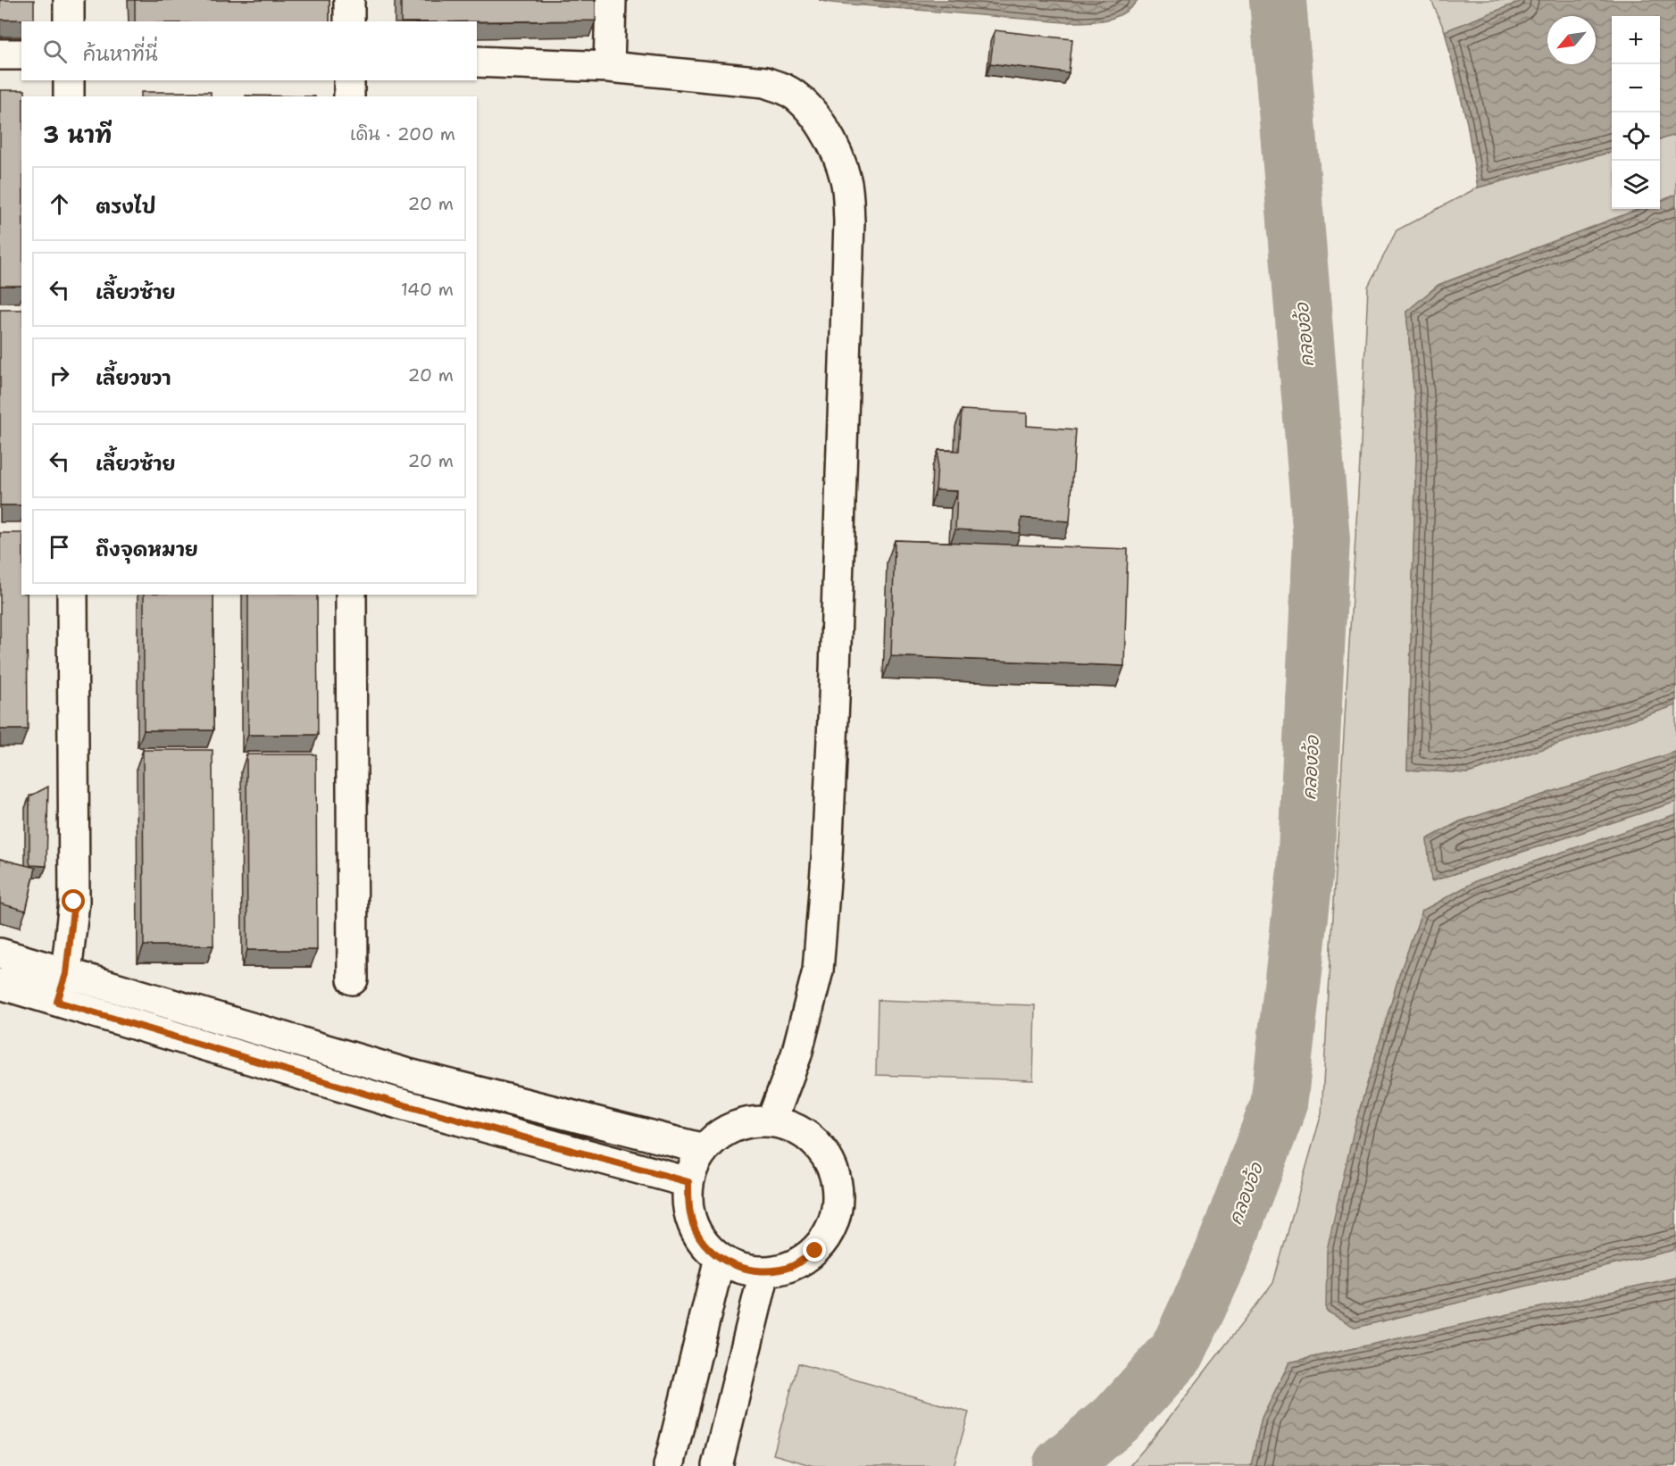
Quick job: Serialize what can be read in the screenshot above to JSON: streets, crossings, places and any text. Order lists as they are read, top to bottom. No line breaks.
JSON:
{"water":["คลองอ้อ"],"north":"bottom left","page":{"map_buttons":["+","−"],"search":"ค้นหาที่นี่","heading":["3 นาที","เดิน · 200 m"],"list":[["ตรงไป","20 m"],["เลี้ยวซ้าย","140 m"],["เลี้ยวขวา","20 m"],["เลี้ยวซ้าย","20 m"],"ถึงจุดหมาย"]}}
